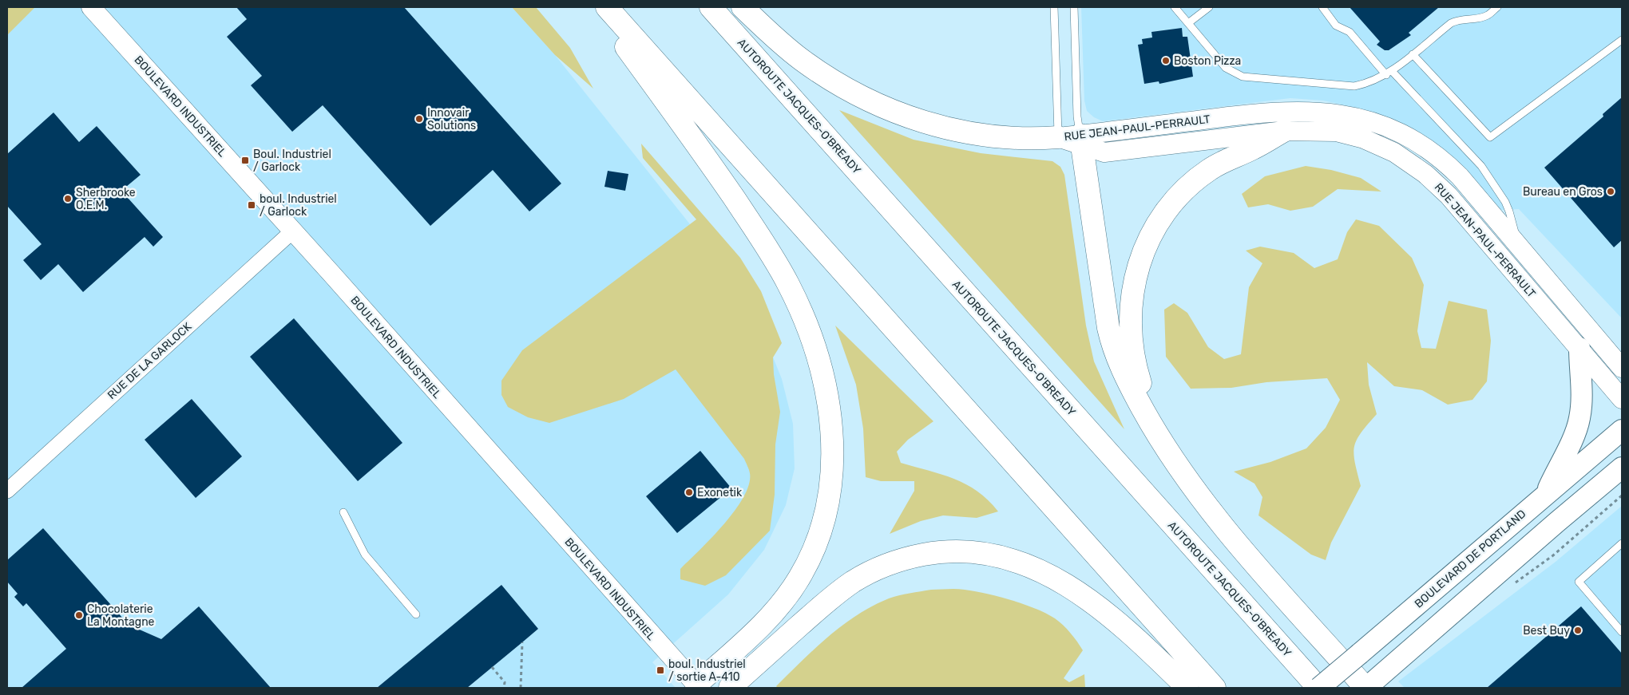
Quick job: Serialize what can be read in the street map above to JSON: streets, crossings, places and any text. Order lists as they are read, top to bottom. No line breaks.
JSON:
{"streets":{"highway":["AUTOROUTE JACQUES-O'BREADY"],"main road":["BOULEVARD DE PORTLAND"],"street":["BOULEVARD INDUSTRIEL","RUE JEAN-PAUL-PERRAULT","RUE DE LA GARLOCK"]},"crossings":[["BOULEVARD INDUSTRIEL","RUE DE LA GARLOCK"],["AUTOROUTE JACQUES-O'BREADY","BOULEVARD DE PORTLAND"]],"places":{"other":["Boston Pizza","Innovair Solutions","Bureau en Gros","Sherbrooke O.E.M.","Exonetik","Chocolaterie La Montagne","Best Buy"],"transit":["Boul. Industriel / Garlock","boul. Industriel / Garlock","boul. Industriel / sortie A-410"]}}
